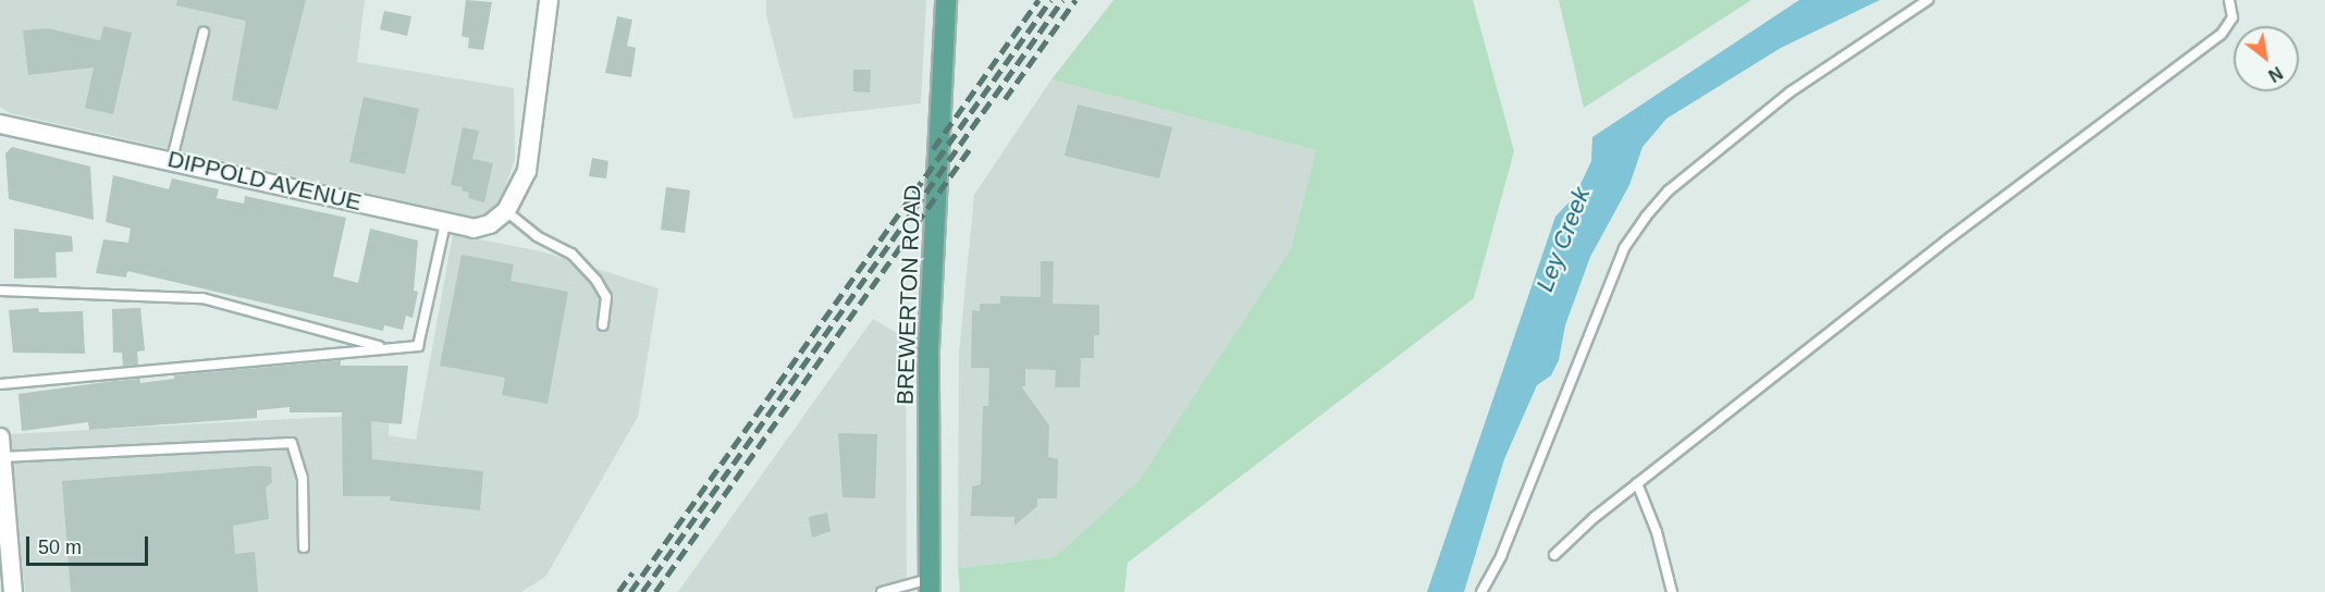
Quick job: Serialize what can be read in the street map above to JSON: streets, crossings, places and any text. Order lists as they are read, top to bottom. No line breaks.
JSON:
{"streets":{"main road":["BREWERTON ROAD"],"street":["DIPPOLD AVENUE"]},"water":["Ley Creek"],"scale_bar":"50 m","north":"bottom right"}
